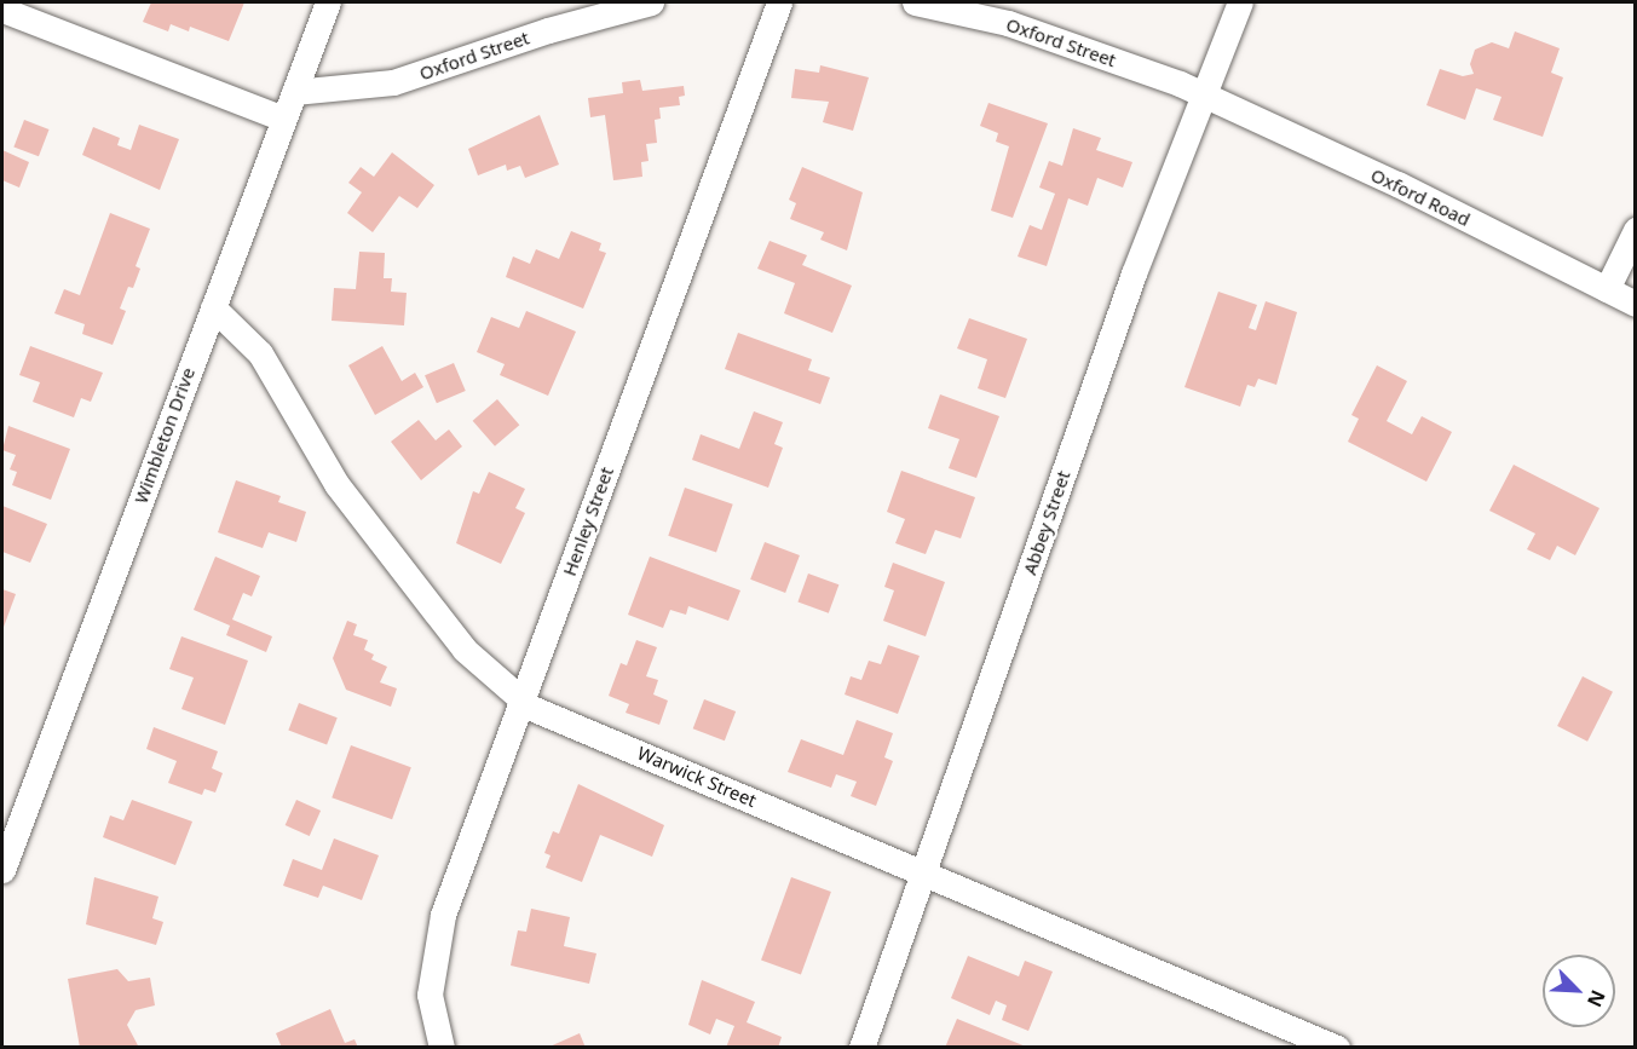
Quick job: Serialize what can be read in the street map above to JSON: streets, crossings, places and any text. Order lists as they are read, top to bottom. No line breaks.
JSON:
{"streets":{"street":["Oxford Street","Oxford Road","Wimbleton Drive","Henley Street","Abbey Street","Warwick Street"]},"crossings":[["Oxford Street","Oxford Road"],["Oxford Street","Wimbleton Drive"],["Oxford Street","Abbey Street"],["Oxford Road","Abbey Street"],["Wimbleton Drive","Warwick Street"],["Henley Street","Warwick Street"],["Abbey Street","Warwick Street"]],"north":"bottom right"}
